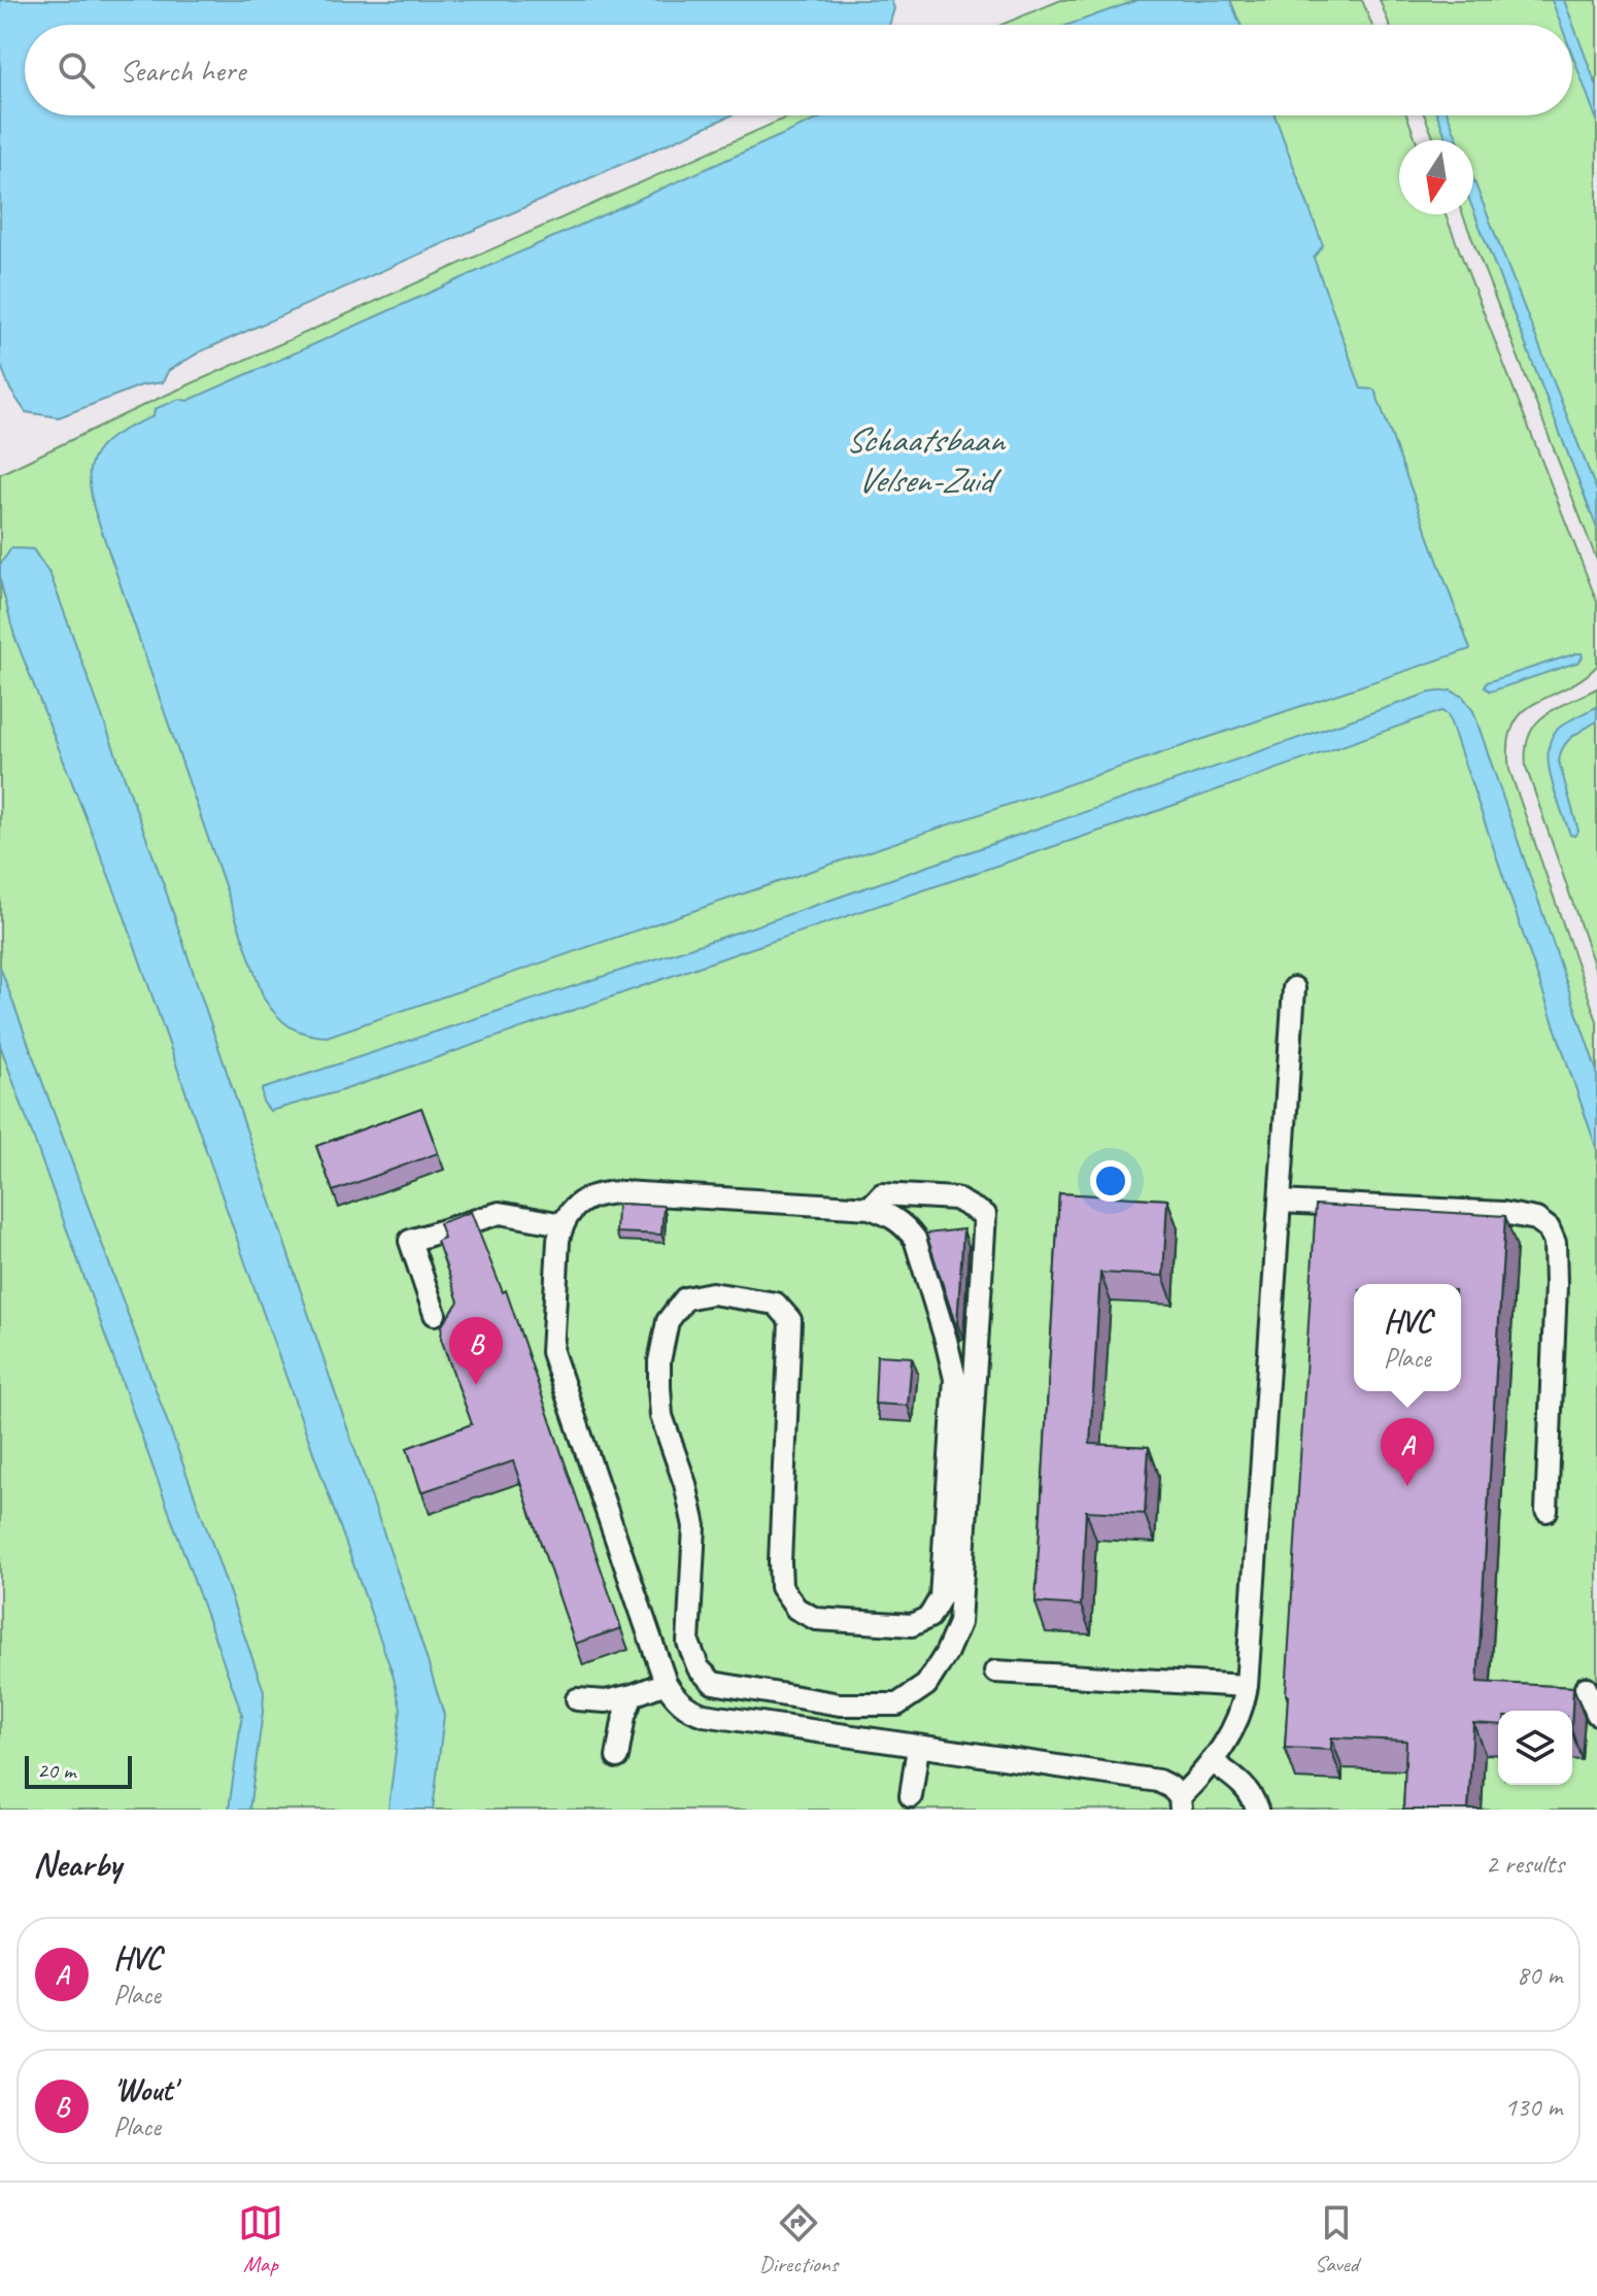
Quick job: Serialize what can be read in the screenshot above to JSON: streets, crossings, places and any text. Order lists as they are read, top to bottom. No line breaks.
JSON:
{"water":["Schaatsbaan Velsen-Zuid"],"scale_bar":"20 m","north":"bottom","page":{"search":"Search here","popup":["HVC","Place"],"pins":["B","A"],"scale":"20 m","heading":["Nearby","2 results"],"list":[{"mark":"A","name":"HVC","note":"Place","value":"80 m"},{"mark":"B","name":"'Wout'","note":"Place","value":"130 m"}],"nav":["Map","Directions","Saved"]}}
